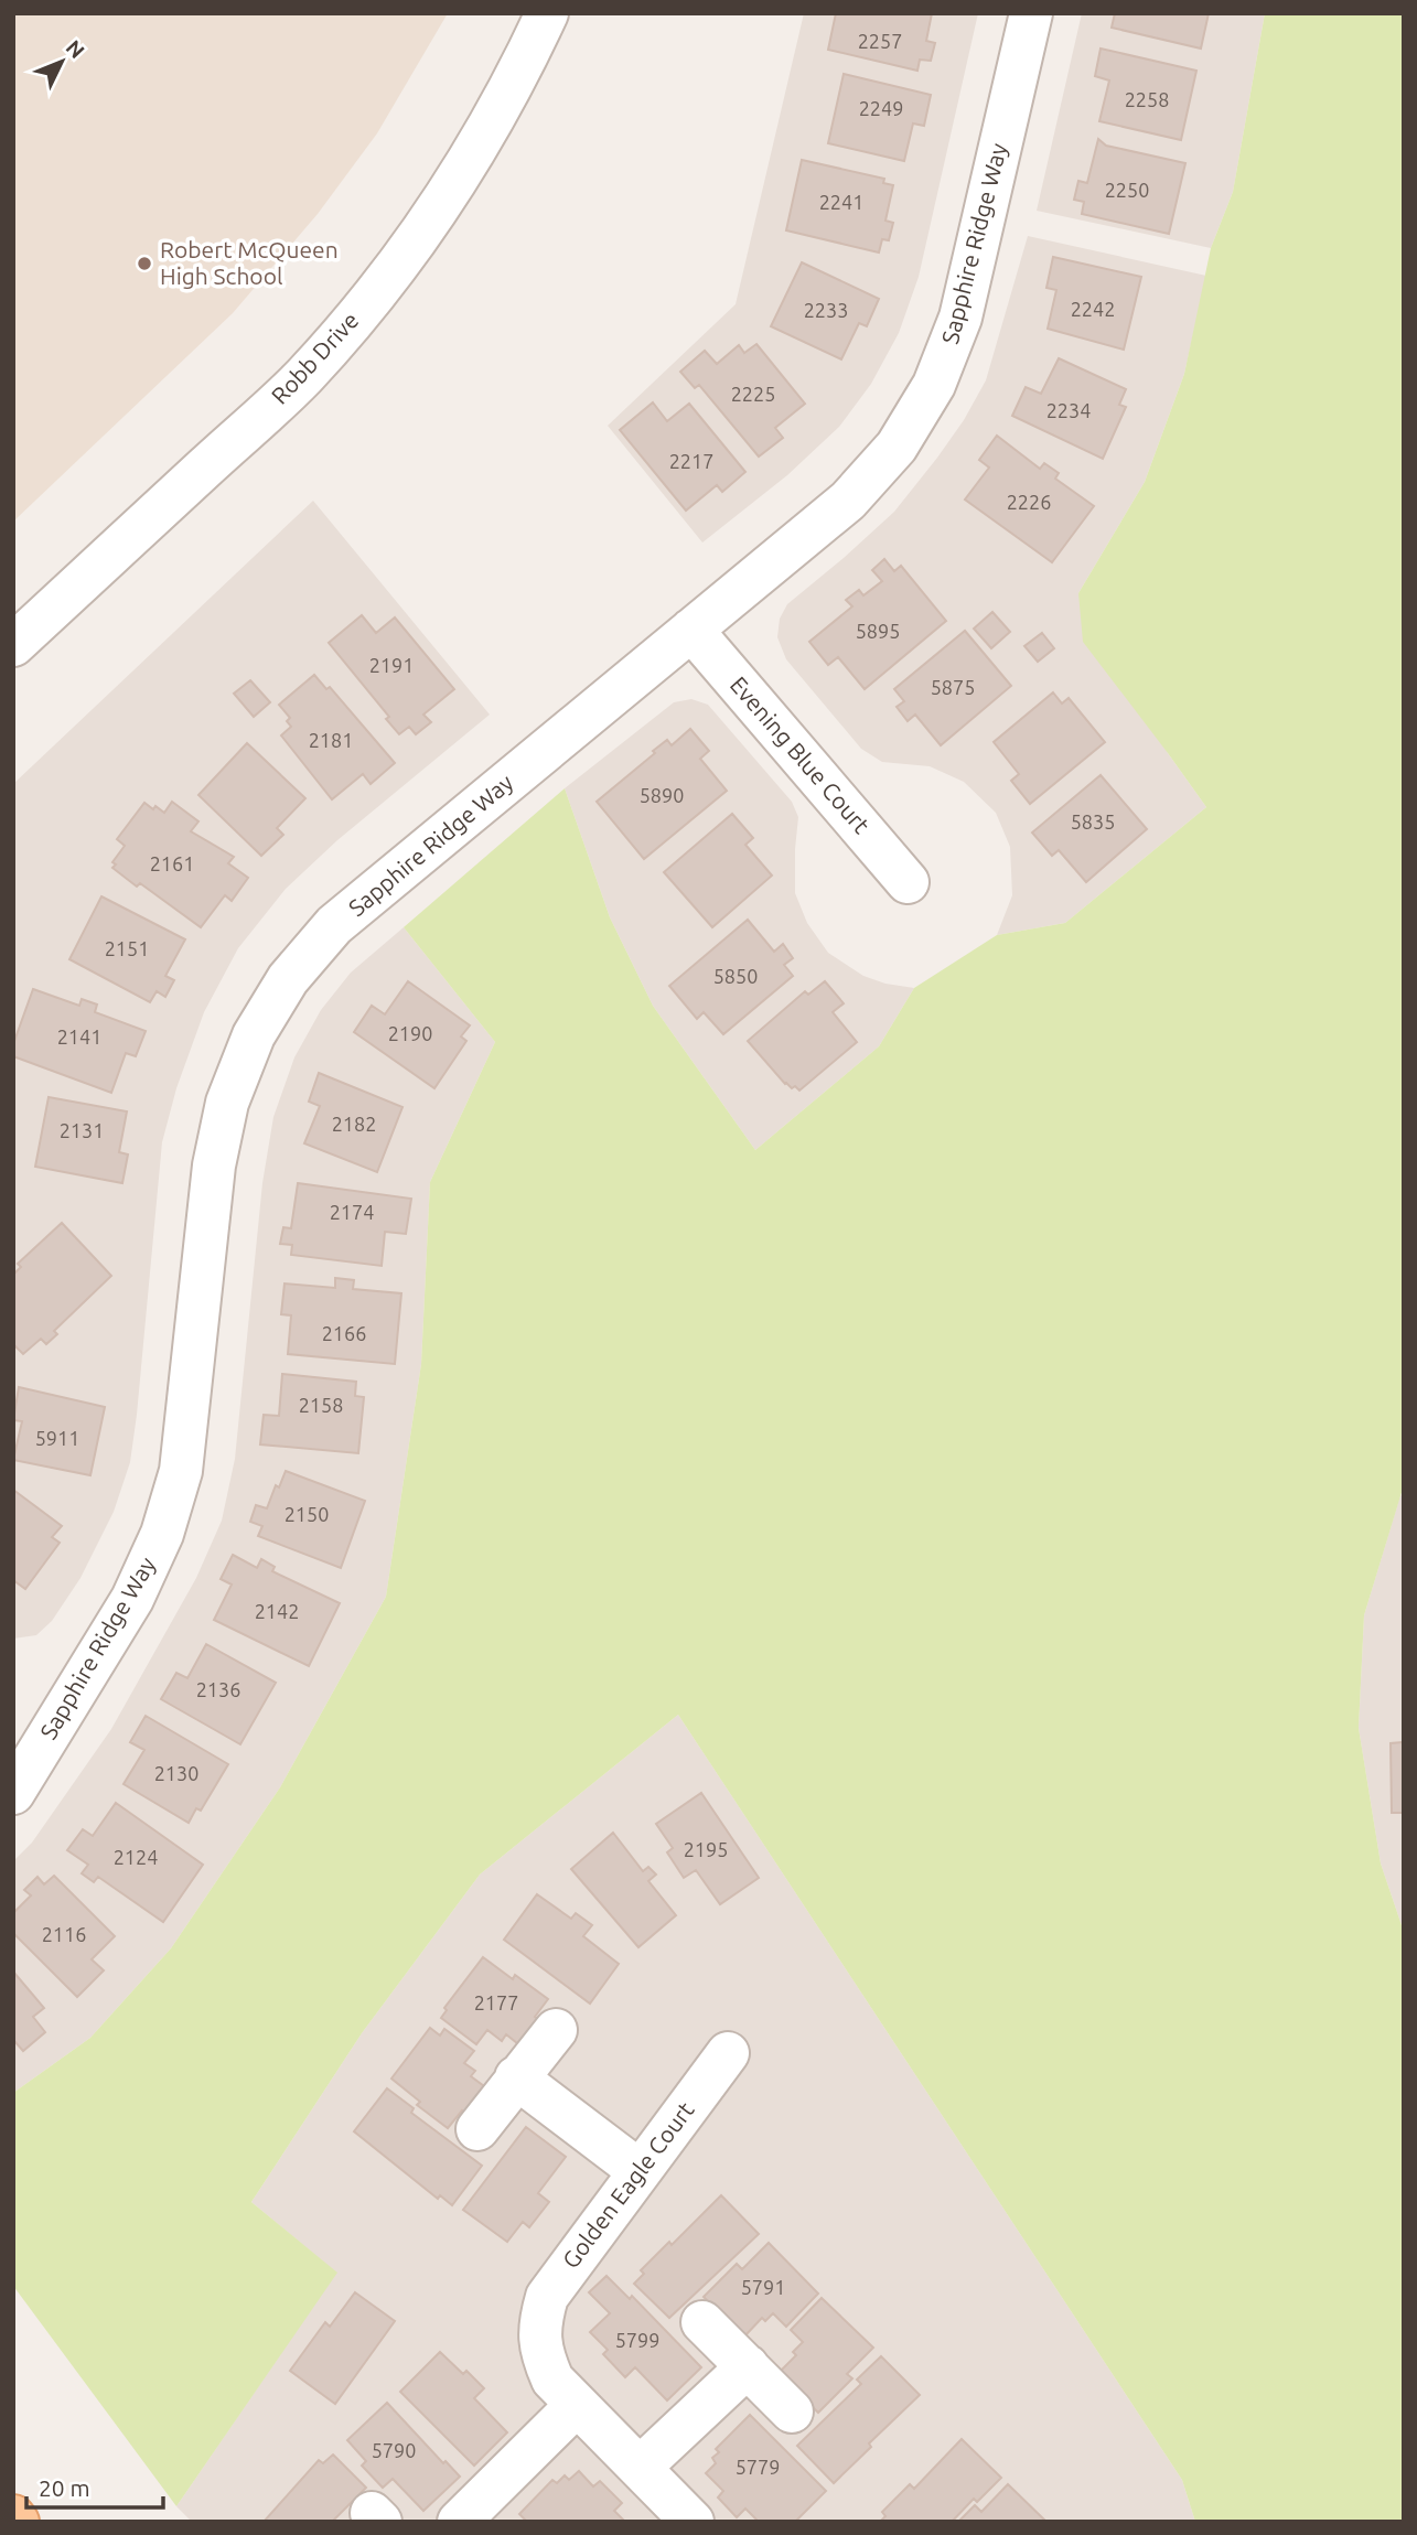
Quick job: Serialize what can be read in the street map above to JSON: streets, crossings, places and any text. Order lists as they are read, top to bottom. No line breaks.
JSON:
{"streets":{"street":["Sapphire Ridge Way","Robb Drive","Evening Blue Court","Golden Eagle Court"]},"crossings":[["Sapphire Ridge Way","Evening Blue Court"]],"places":["Robert McQueen High School"],"house_numbers":["2257","2258","2249","2250","2241","2242","2233","2225","2234","2217","2226","5895","2191","5875","2181","5890","5835","2161","2151","5850","2190","2141","2182","2131","2174","2166","2158","5911","2150","2142","2136","2130","2195","2124","2116","2177","5791","5799","5790","5779"],"scale_bar":"20 m","north":"top right"}
